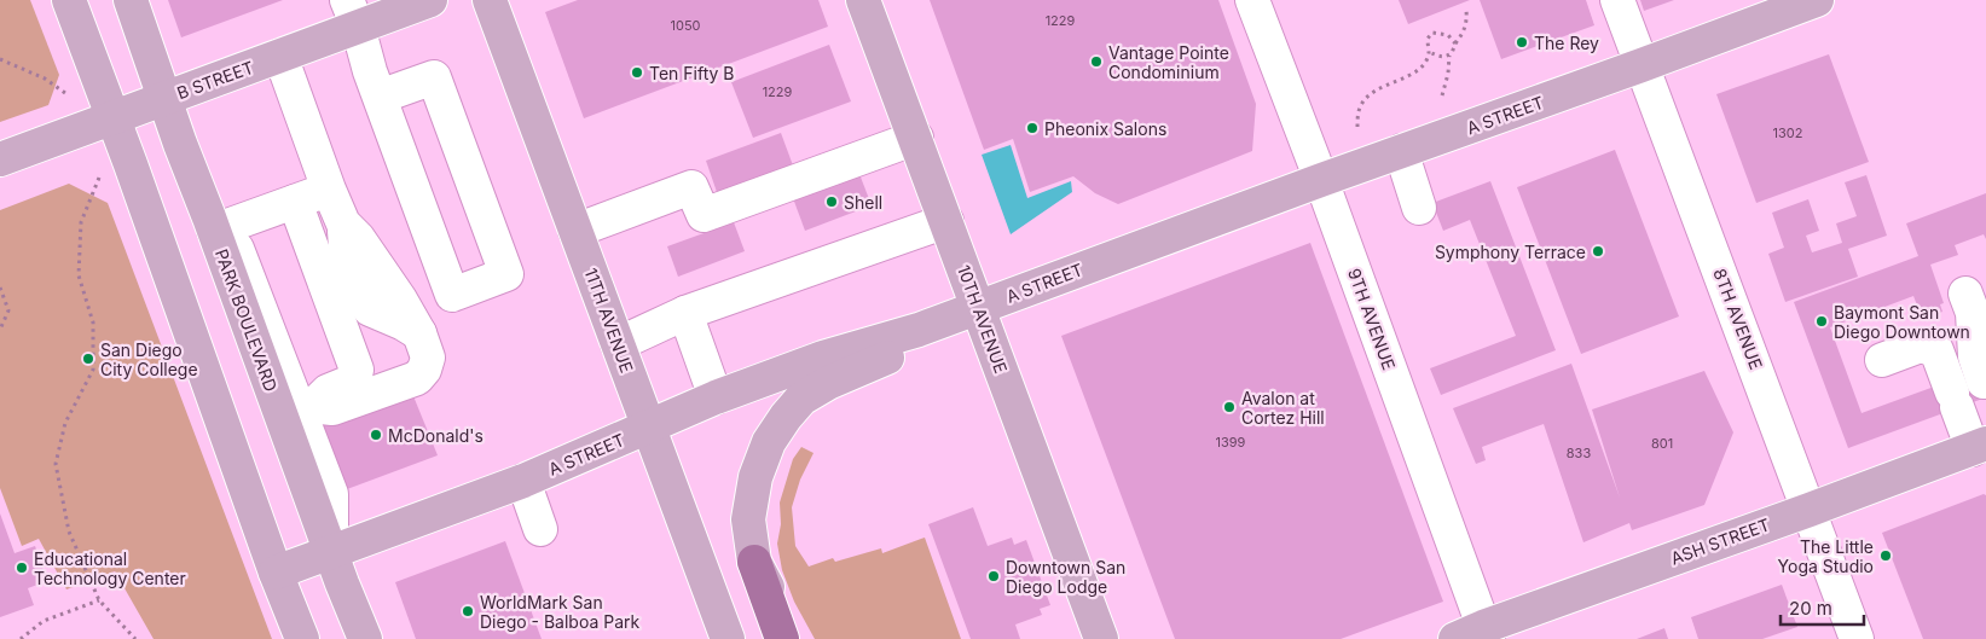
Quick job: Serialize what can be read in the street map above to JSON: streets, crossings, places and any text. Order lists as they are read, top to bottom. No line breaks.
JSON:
{"streets":{"main road":["B STREET","A STREET","10TH AVENUE","PARK BOULEVARD","11TH AVENUE","ASH STREET"],"street":["9TH AVENUE","8TH AVENUE"]},"crossings":[["B STREET","PARK BOULEVARD"],["A STREET","10TH AVENUE"],["A STREET","9TH AVENUE"],["A STREET","8TH AVENUE"],["A STREET","PARK BOULEVARD"],["A STREET","11TH AVENUE"],["9TH AVENUE","ASH STREET"],["8TH AVENUE","ASH STREET"]],"places":["The Rey","Vantage Pointe Condominium","Ten Fifty B","Pheonix Salons","Shell","Symphony Terrace","Baymont San Diego Downtown","San Diego City College","Avalon at Cortez Hill","McDonald's","The Little Yoga Studio","Educational Technology Center","Downtown San Diego Lodge","WorldMark San Diego - Balboa Park"],"house_numbers":["1229","1050","1229","1302","1399","801","833"],"scale_bar":"20 m"}
